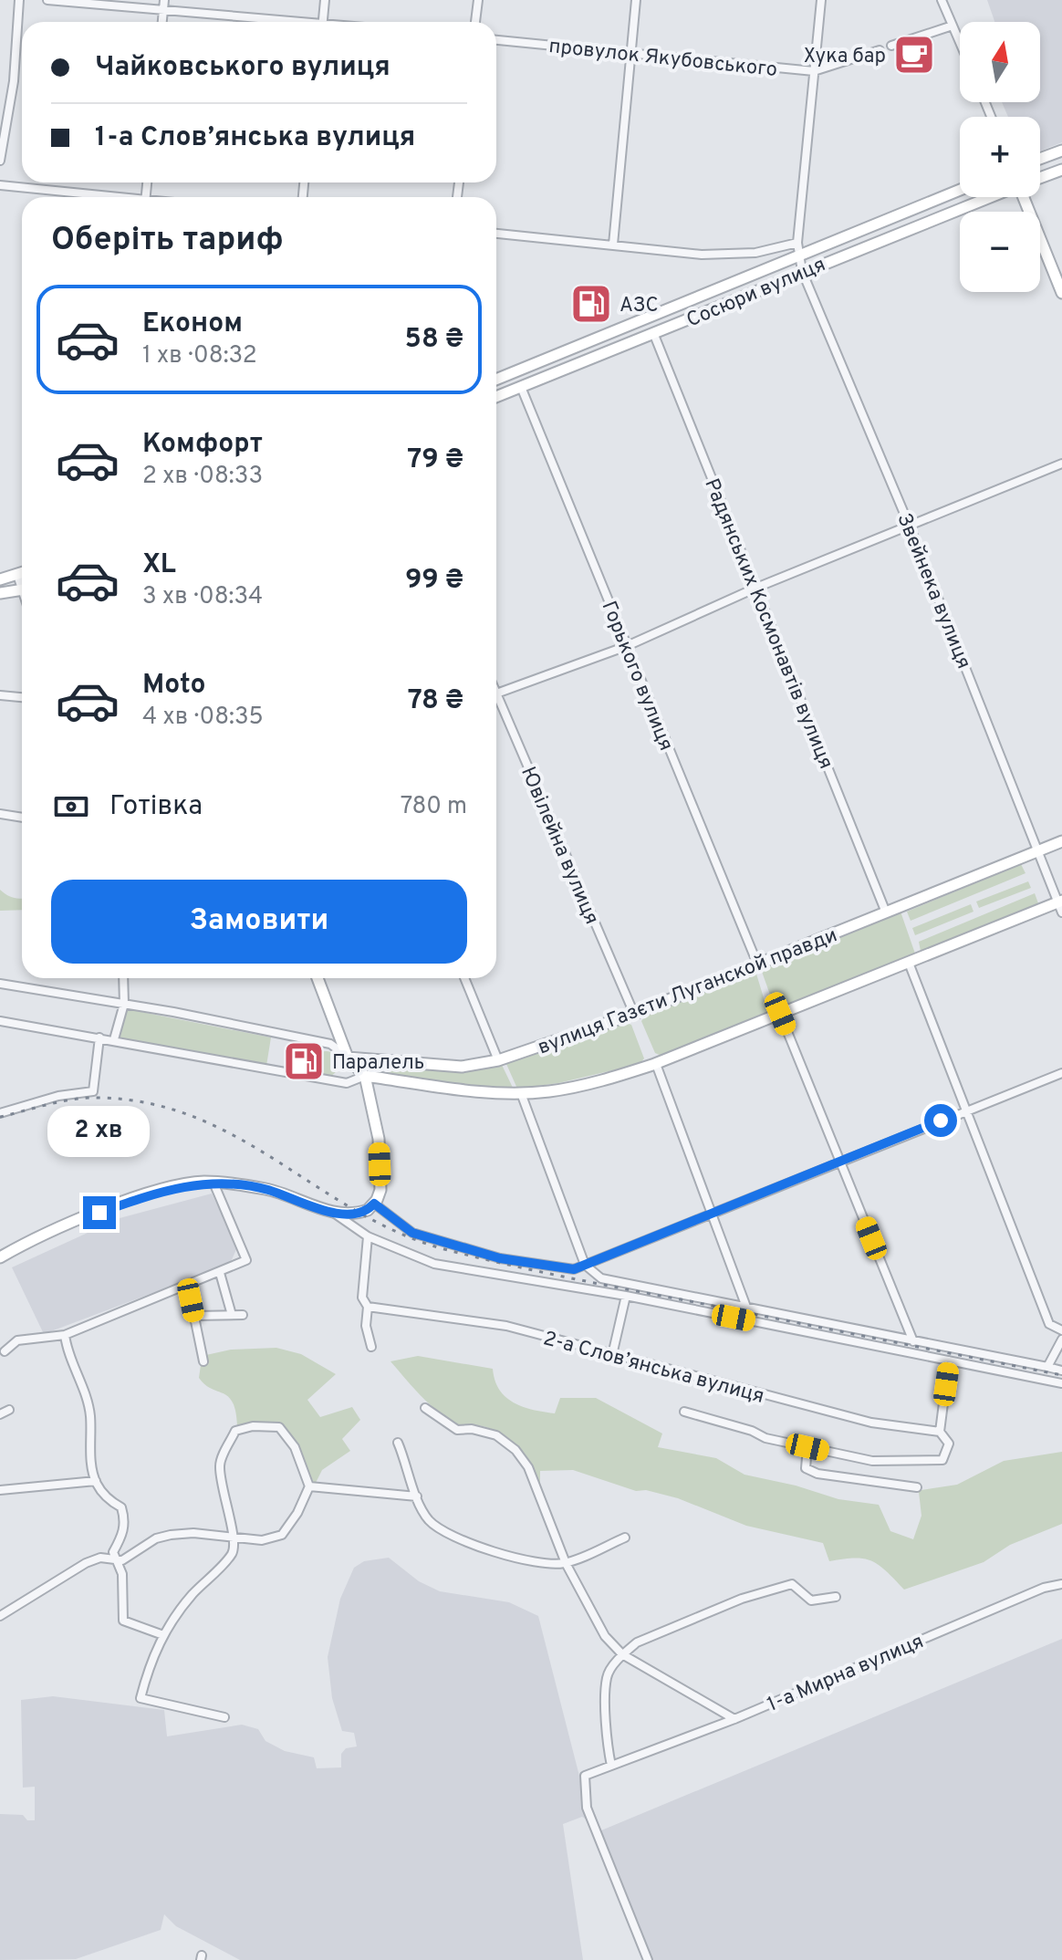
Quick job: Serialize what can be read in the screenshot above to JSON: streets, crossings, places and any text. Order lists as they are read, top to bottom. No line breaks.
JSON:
{"streets":{"street":["провулок Якубовського","Сосюри вулиця","Звейнека вулиця","Радянських Космонавтів вулиця","Горького вулиця","Ювілейна вулиця","вулиця Газєти Луганской правди","2-а Слов’янська вулиця","1-а Мирна вулиця"]},"crossings":[["Сосюри вулиця","Звейнека вулиця"],["Сосюри вулиця","Радянських Космонавтів вулиця"],["Сосюри вулиця","Горького вулиця"],["Звейнека вулиця","вулиця Газєти Луганской правди"],["Радянських Космонавтів вулиця","вулиця Газєти Луганской правди"],["Горького вулиця","вулиця Газєти Луганской правди"],["Ювілейна вулиця","вулиця Газєти Луганской правди"]],"places":{"cafe":["Хука бар"],"fuel station":["АЗС","Паралель"]},"north":"top","page":{"map_buttons":["+","−"],"banner":["Чайковського вулиця","1-а Слов’янська вулиця"],"heading":"Оберіть тариф","list":[{"name":"Економ","note":"1 хв · 08:32","value":"58 ₴"},{"name":"Комфорт","note":"2 хв · 08:33","value":"79 ₴"},{"name":"XL","note":"3 хв · 08:34","value":"99 ₴"},{"name":"Moto","note":"4 хв · 08:35","value":"78 ₴"}],"pay":["Готівка","780 m"],"buttons":"Замовити","bubble":"2 хв"}}
